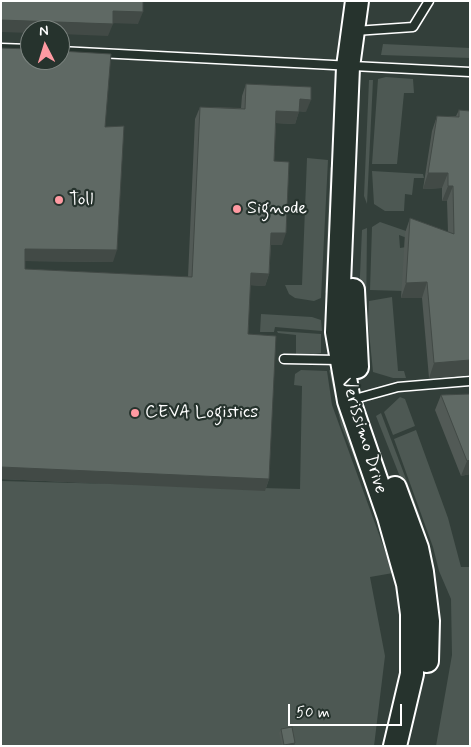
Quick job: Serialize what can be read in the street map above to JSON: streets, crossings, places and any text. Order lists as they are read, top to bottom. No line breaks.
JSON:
{"streets":{"street":["Verissimo Drive"]},"places":["Toll","Signode","CEVA Logistics"],"scale_bar":"50 m","north":"top"}
